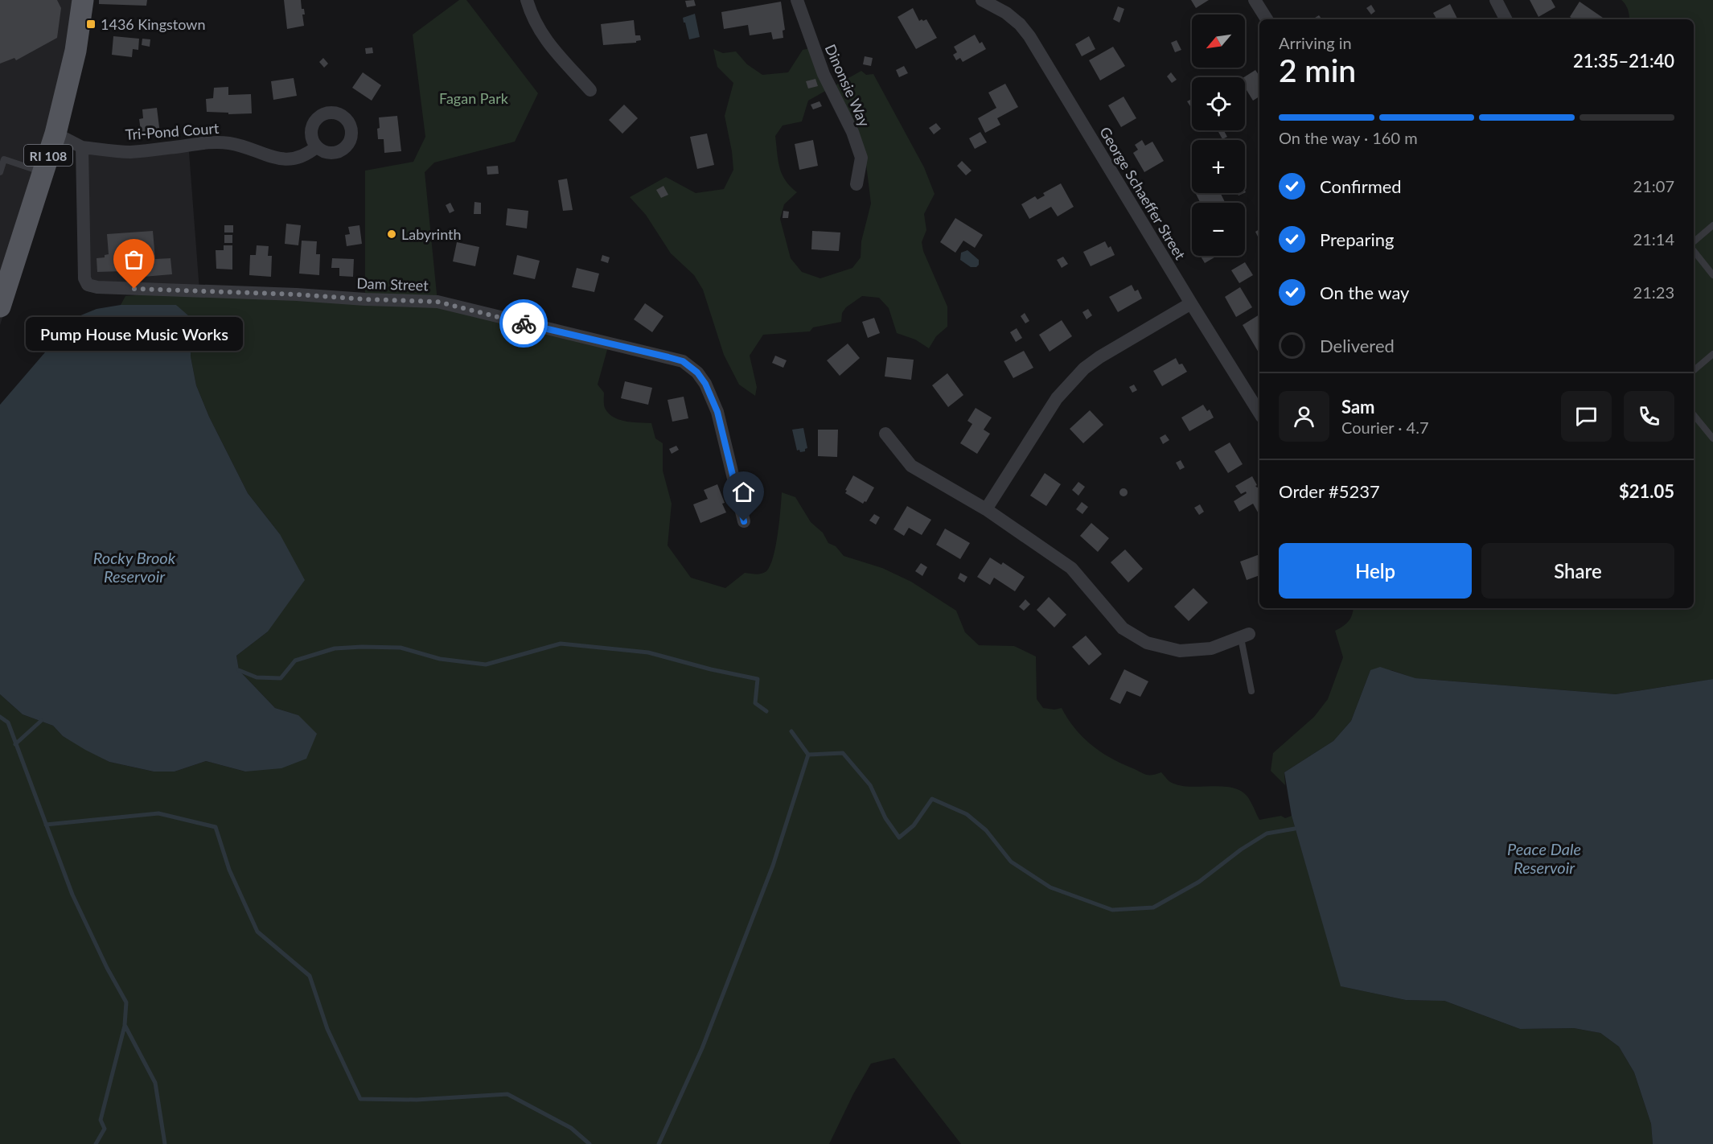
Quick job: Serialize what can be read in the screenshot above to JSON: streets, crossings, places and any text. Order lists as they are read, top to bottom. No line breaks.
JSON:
{"streets":{"main road":["RI 108"],"street":["Dinonsie Way","Tri-Pond Court","George Schaeffer Street","Dam Street"]},"crossings":[["Tri-Pond Court","Dam Street"]],"water":["Rocky Brook Reservoir","Peace Dale Reservoir"],"parks":["Fagan Park"],"places":{"transit":["1436 Kingstown"],"other":["Labyrinth","Pump House Music Works"]},"north":"bottom left","page":{"map_buttons":["+","−"],"heading":["2 min","Arriving in","21:35–21:40"],"panel":["Sam","Courier · 4.7","Order #5237","$21.05"],"bar":"On the way · 160 m","list":[["Confirmed","21:07"],["Preparing","21:14"],["On the way","21:23"],"Delivered"],"bubble":"Pump House Music Works","buttons":["Help","Share"]}}
